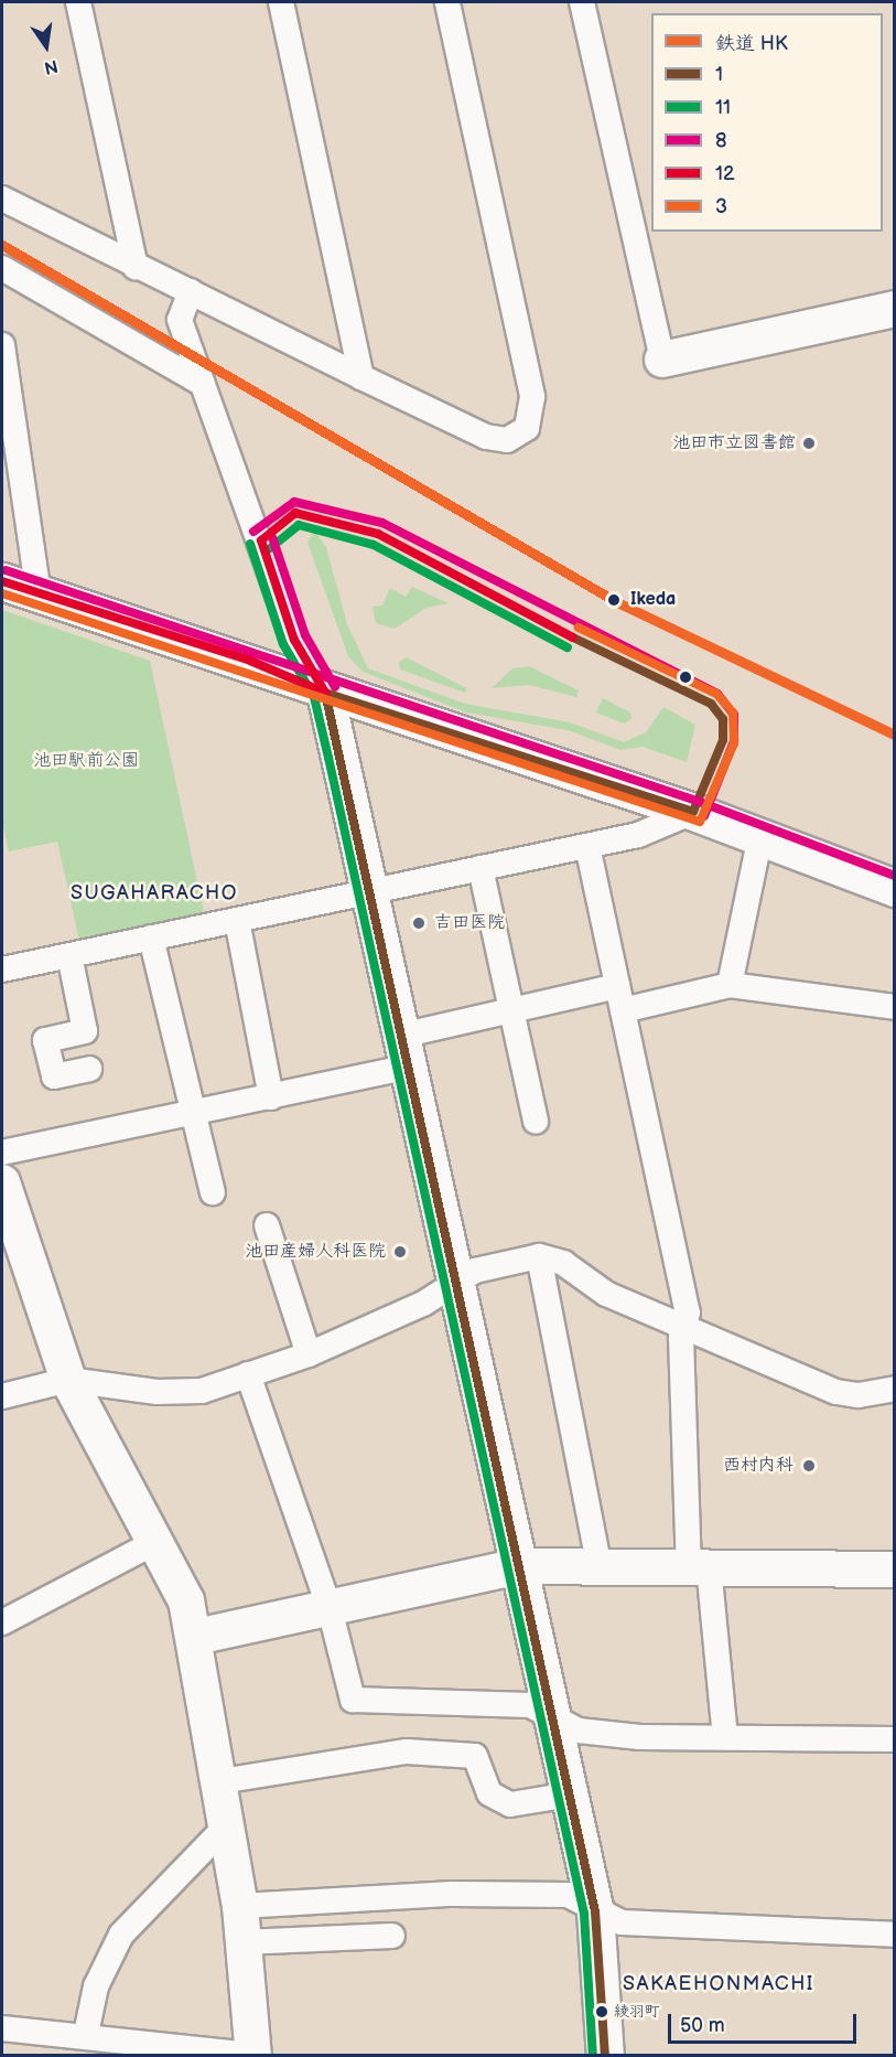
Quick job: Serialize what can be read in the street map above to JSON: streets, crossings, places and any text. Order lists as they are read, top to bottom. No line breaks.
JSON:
{"districts":["SUGAHARACHO","SAKAEHONMACHI"],"parks":["池田駅前公園"],"places":["池田市立図書館","Ikeda","吉田医院","池田産婦人科医院","西村内科","綾羽町"],"lines":["rail line HK","transit line 8","transit line 12","transit line 11","transit line 3","transit line 1"],"legend":["鉄道 HK","1","11","8","12","3"],"scale_bar":"50 m","north":"bottom"}
